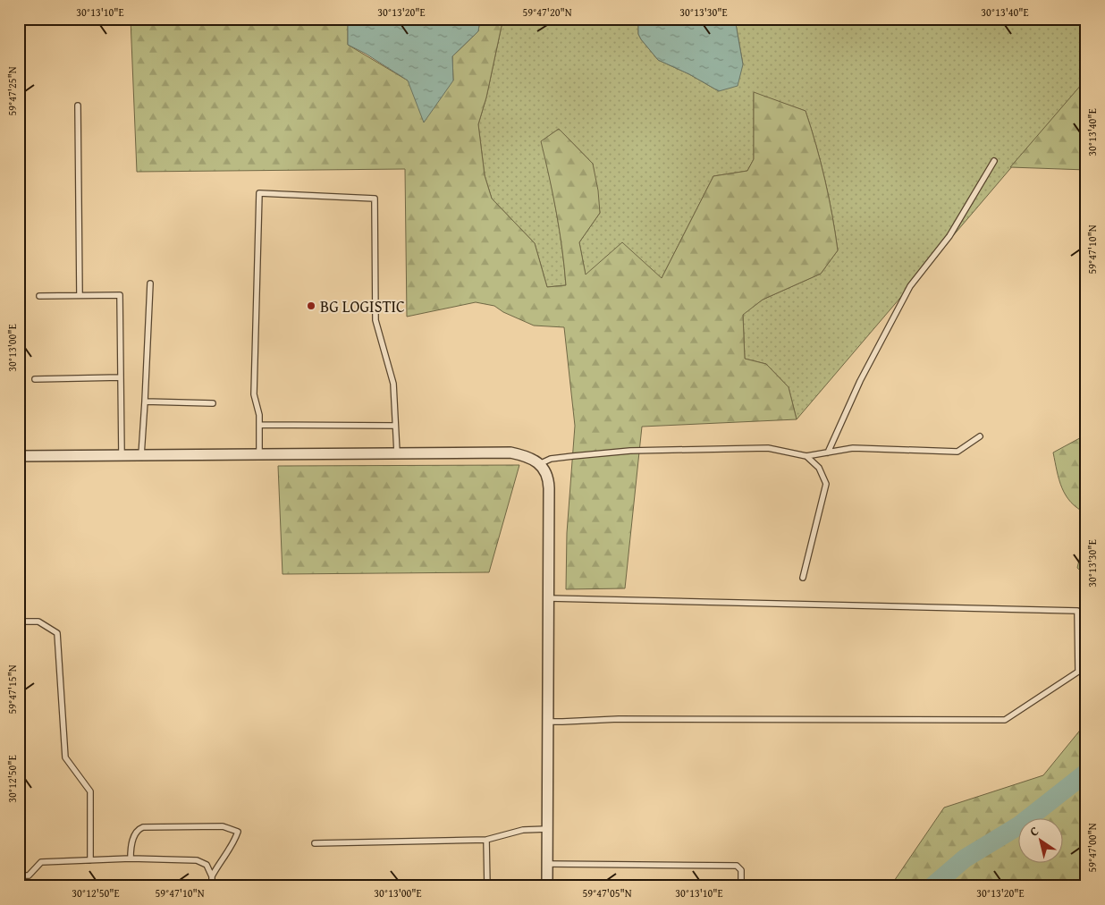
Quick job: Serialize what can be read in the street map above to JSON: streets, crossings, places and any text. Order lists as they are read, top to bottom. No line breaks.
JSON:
{"places":["BG LOGISTIC"],"north":"top left","coordinates":["30°13'10\"E","30°13'20\"E","59°47'20\"N","30°13'30\"E","30°13'40\"E","59°47'25\"N","59°47'10\"N","30°13'00\"E","59°47'15\"N","30°12'50\"E","59°47'00\"N","59°47'05\"N"]}
